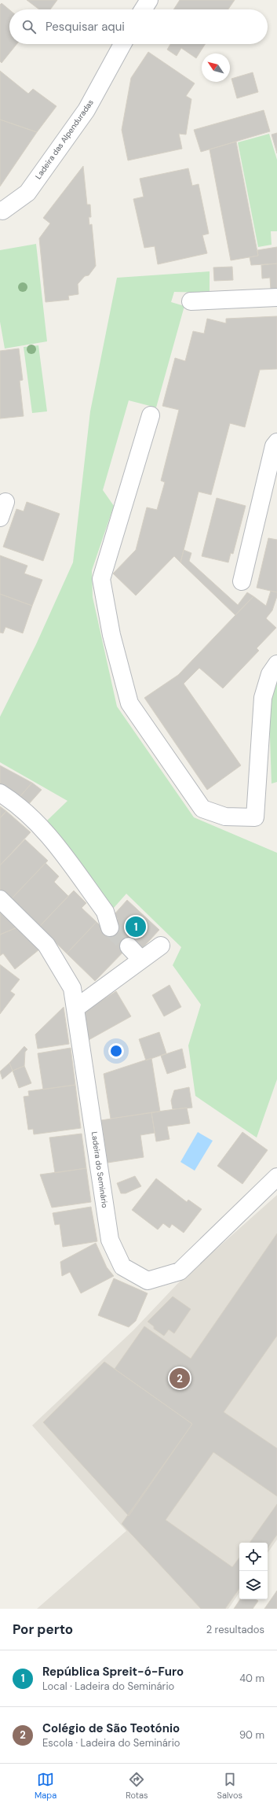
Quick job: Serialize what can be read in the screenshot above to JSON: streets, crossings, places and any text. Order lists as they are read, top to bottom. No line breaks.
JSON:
{"streets":{"street":["Ladeira das Alpenduradas","Ladeira do Seminário"]},"north":"top left","page":{"search":"Pesquisar aqui","pins":["1","2"],"heading":["Por perto","2 resultados"],"list":[{"mark":"1","name":"República Spreit-ó-Furo","note":"Local · Ladeira do Seminário","value":"40 m"},{"mark":"2","name":"Colégio de São Teotónio","note":"Escola · Ladeira do Seminário","value":"90 m"}],"nav":["Mapa","Rotas","Salvos"]}}
